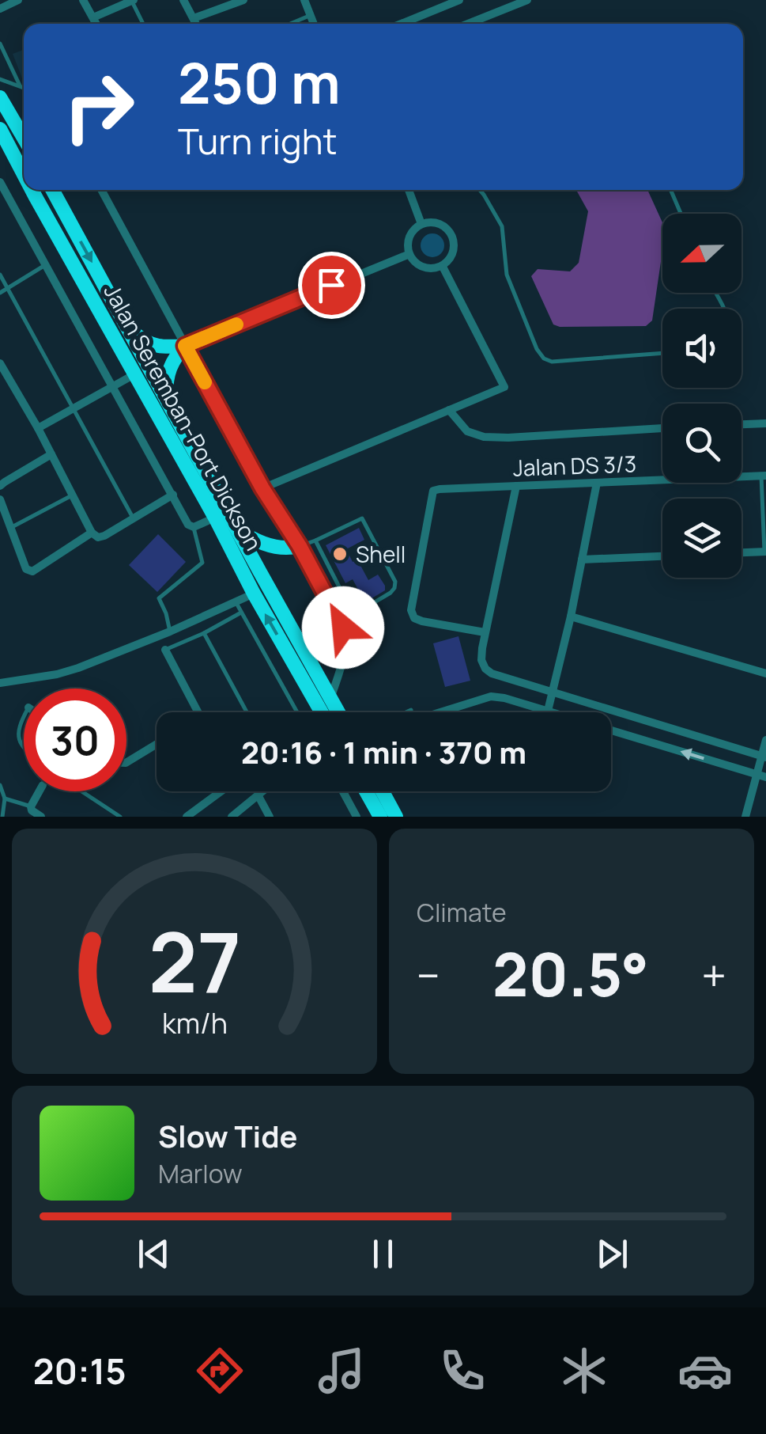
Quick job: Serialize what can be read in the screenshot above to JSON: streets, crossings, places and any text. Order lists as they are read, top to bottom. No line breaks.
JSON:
{"streets":{"highway":["Jalan Seremban-Port Dickson"],"street":["Jalan DS 3/3"]},"places":["Shell"],"north":"left","page":{"turn":["250 m","Turn right"],"limit":"30","trip":"20:16 · 1 min · 370 m","tile":"Climate","heat":["−","20.5°","+"],"song":["Slow Tide","Marlow"],"tabs":"20:15","gauge":["27","km/h"]}}
